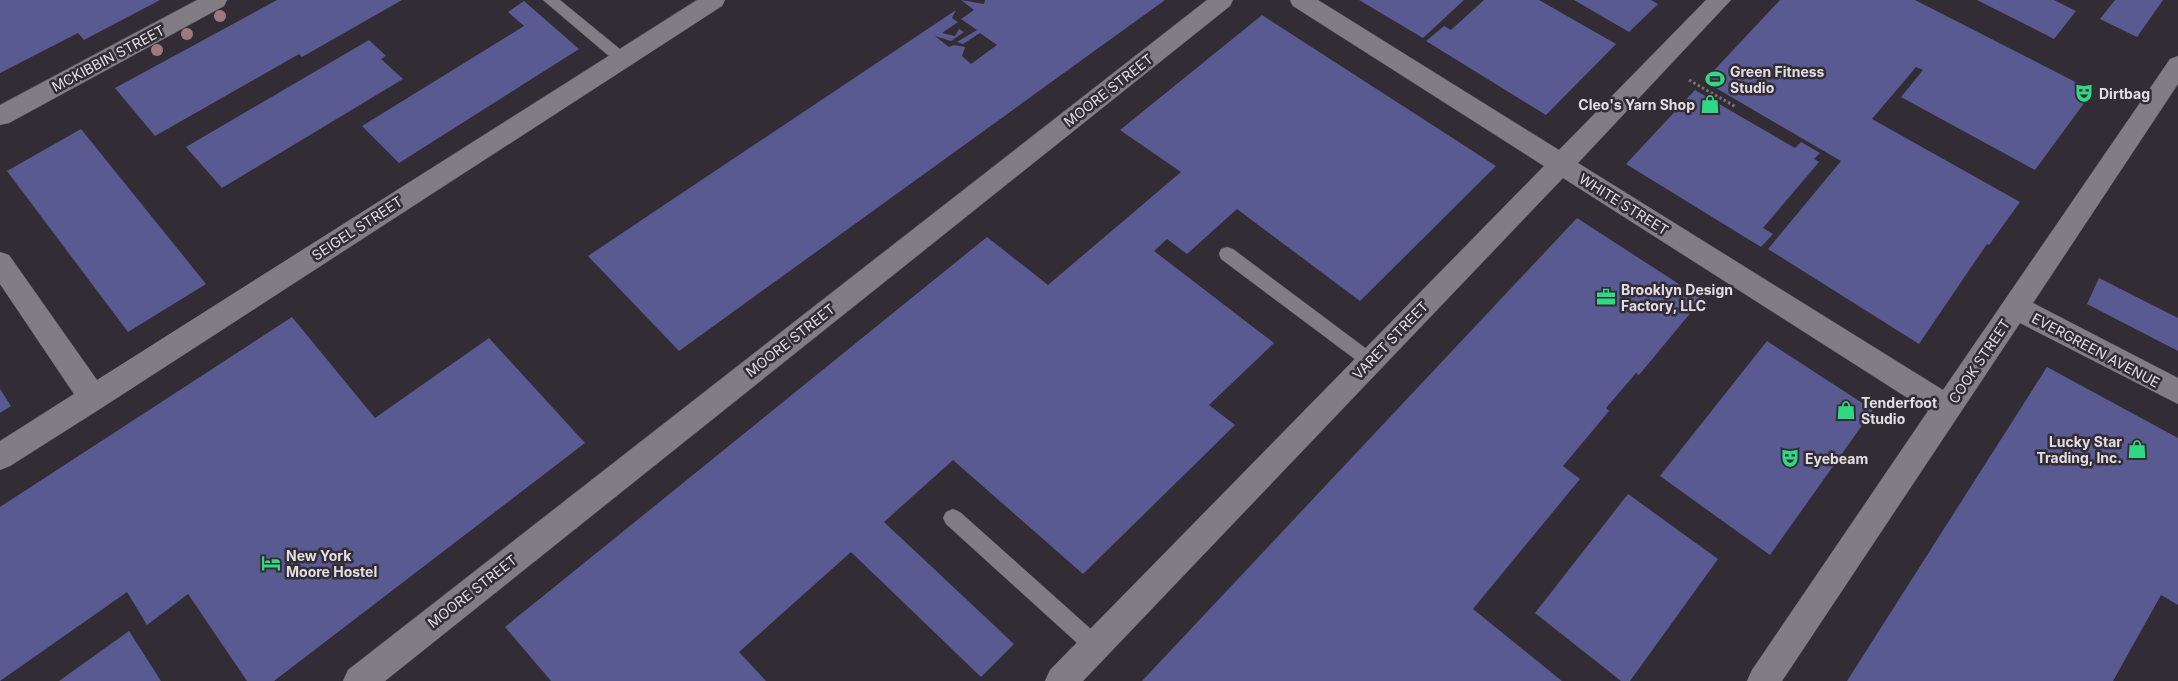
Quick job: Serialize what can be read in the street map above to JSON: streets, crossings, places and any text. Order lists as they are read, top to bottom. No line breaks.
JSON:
{"streets":{"street":["MCKIBBIN STREET","MOORE STREET","WHITE STREET","SEIGEL STREET","VARET STREET","EVERGREEN AVENUE","COOK STREET"]},"crossings":[["WHITE STREET","VARET STREET"],["WHITE STREET","COOK STREET"],["EVERGREEN AVENUE","COOK STREET"]],"places":{"sports":["Green Fitness Studio"],"theatre":["Dirtbag","Eyebeam"],"shop":["Cleo's Yarn Shop","Tenderfoot Studio","Lucky Star Trading, Inc."],"office":["Brooklyn Design Factory, LLC"],"hotel":["New York Moore Hostel"]}}
